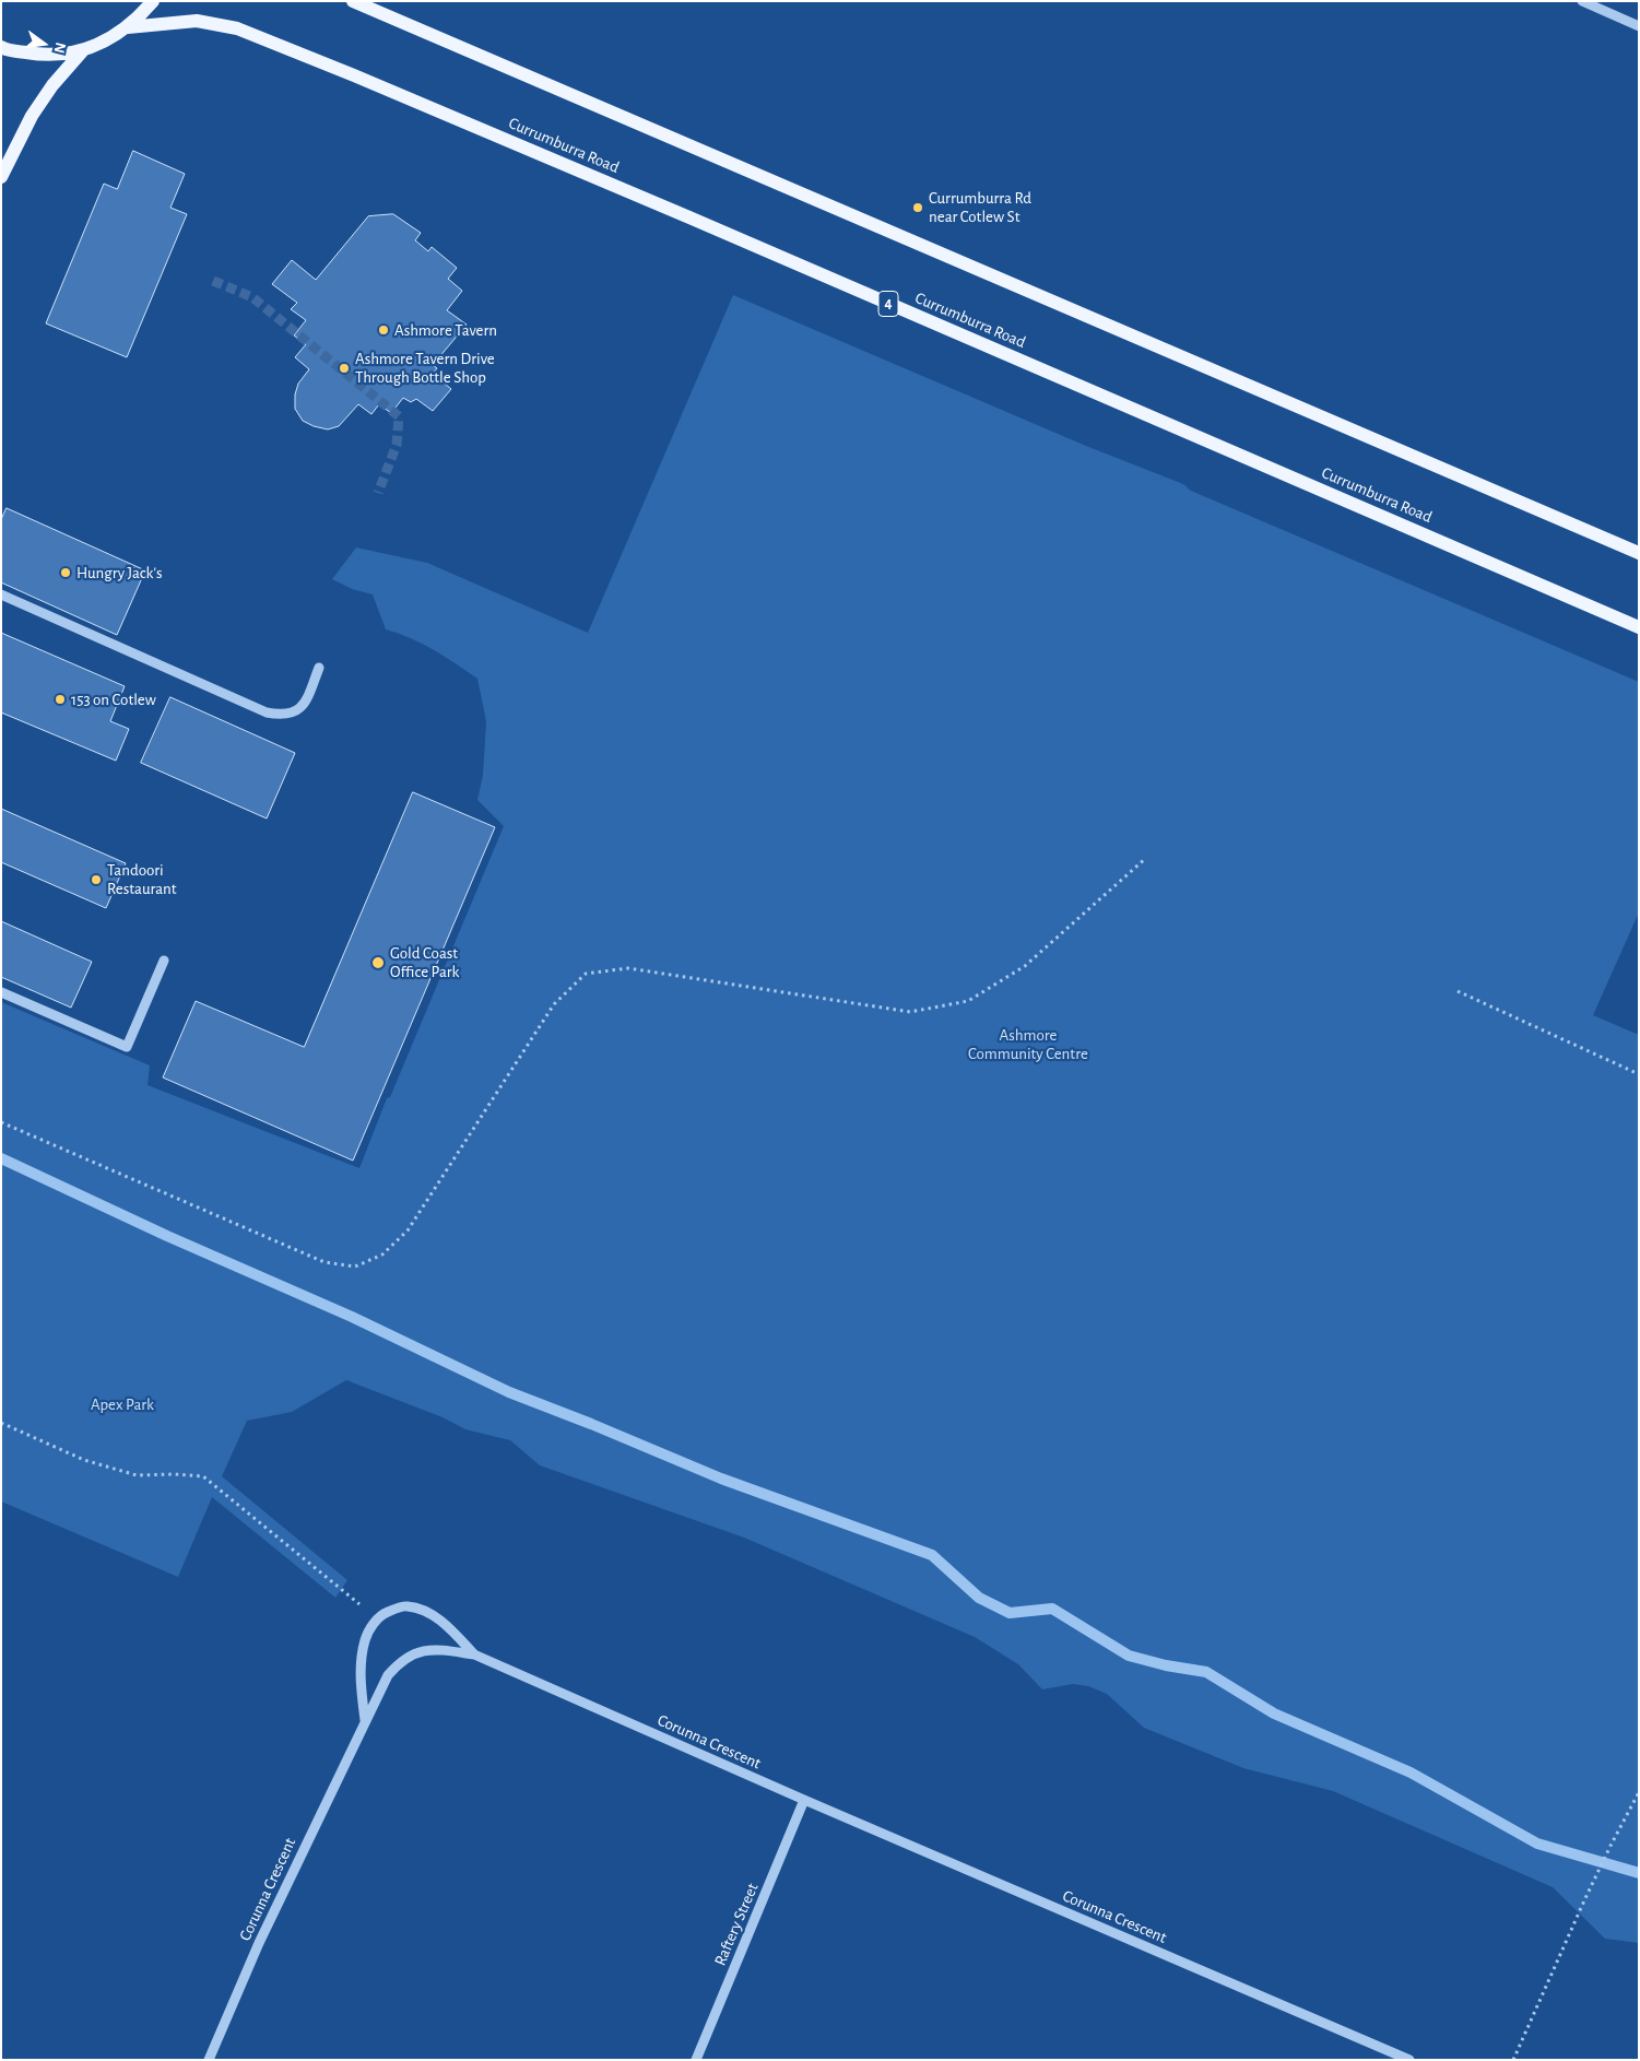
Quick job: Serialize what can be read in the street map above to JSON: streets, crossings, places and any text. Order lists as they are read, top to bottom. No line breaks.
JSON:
{"streets":{"main road":["Currumburra Road","4"],"street":["Corunna Crescent","Raftery Street"]},"crossings":[["Currumburra Road","4"],["Corunna Crescent","Raftery Street"]],"parks":["Ashmore Community Centre","Apex Park"],"places":["Currumburra Rd near Cotlew St","Ashmore Tavern","Ashmore Tavern Drive Through Bottle Shop","Hungry Jack's","153 on Cotlew","Tandoori Restaurant","Gold Coast Office Park"],"north":"right"}
